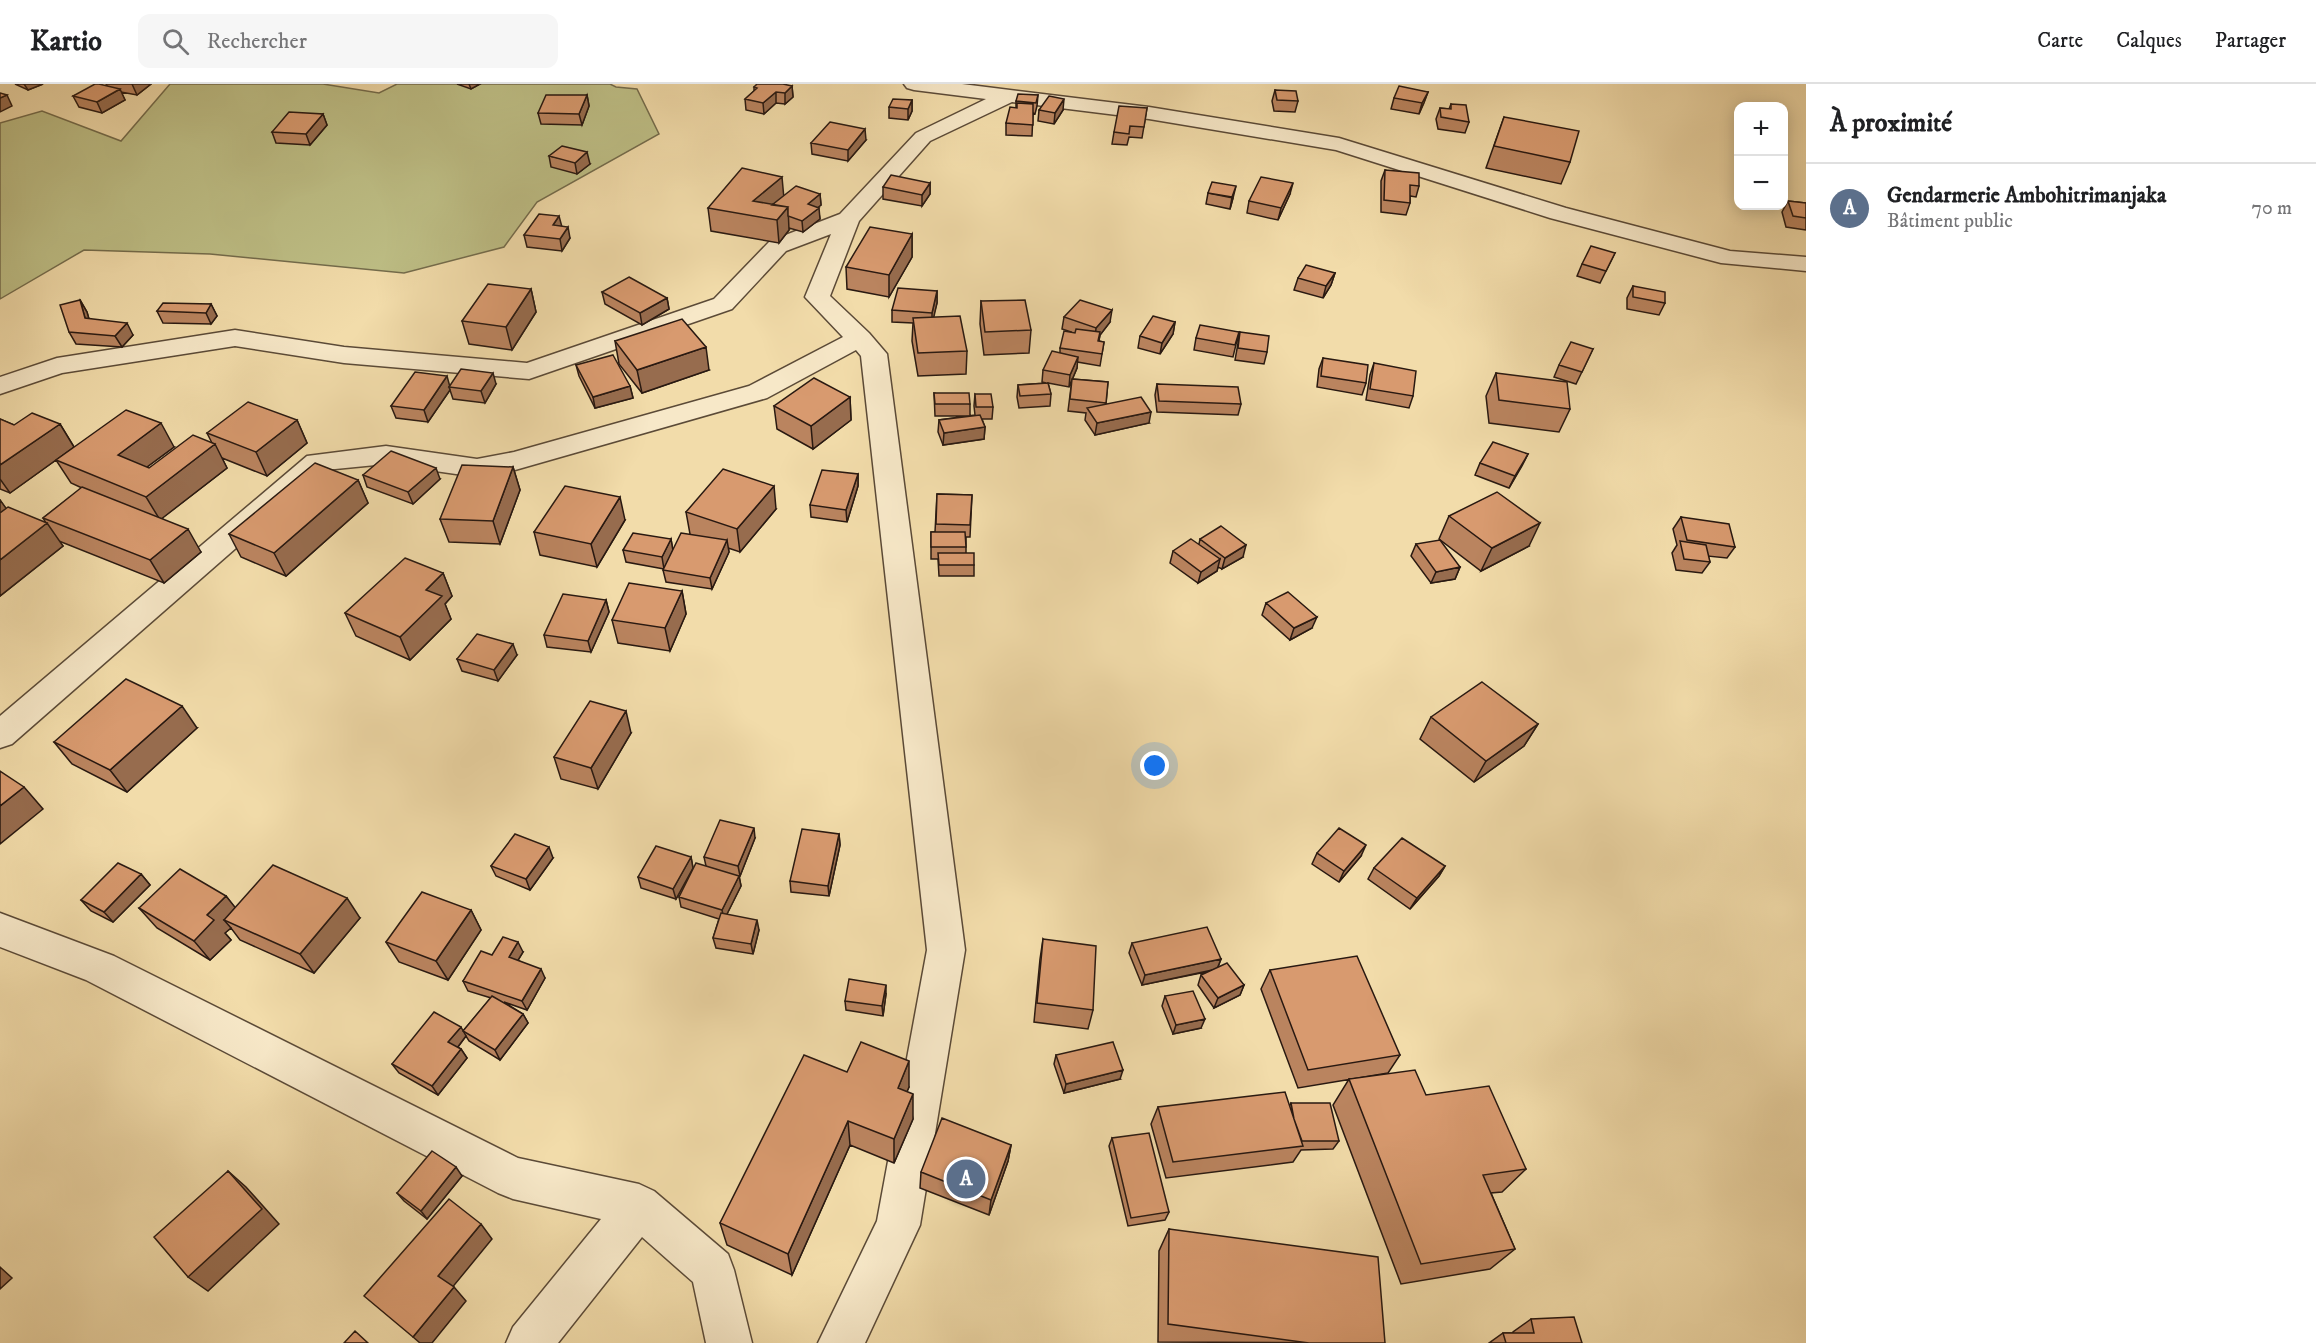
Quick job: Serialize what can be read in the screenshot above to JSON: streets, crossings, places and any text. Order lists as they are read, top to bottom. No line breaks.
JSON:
{"page":{"header":"Kartio","search":"Rechercher","nav":["Carte","Calques","Partager"],"heading":"À proximité","map_buttons":["+","−"],"list":[{"mark":"A","name":"Gendarmerie Ambohitrimanjaka","note":"Bâtiment public","value":"70 m"}],"pins":"A"}}
